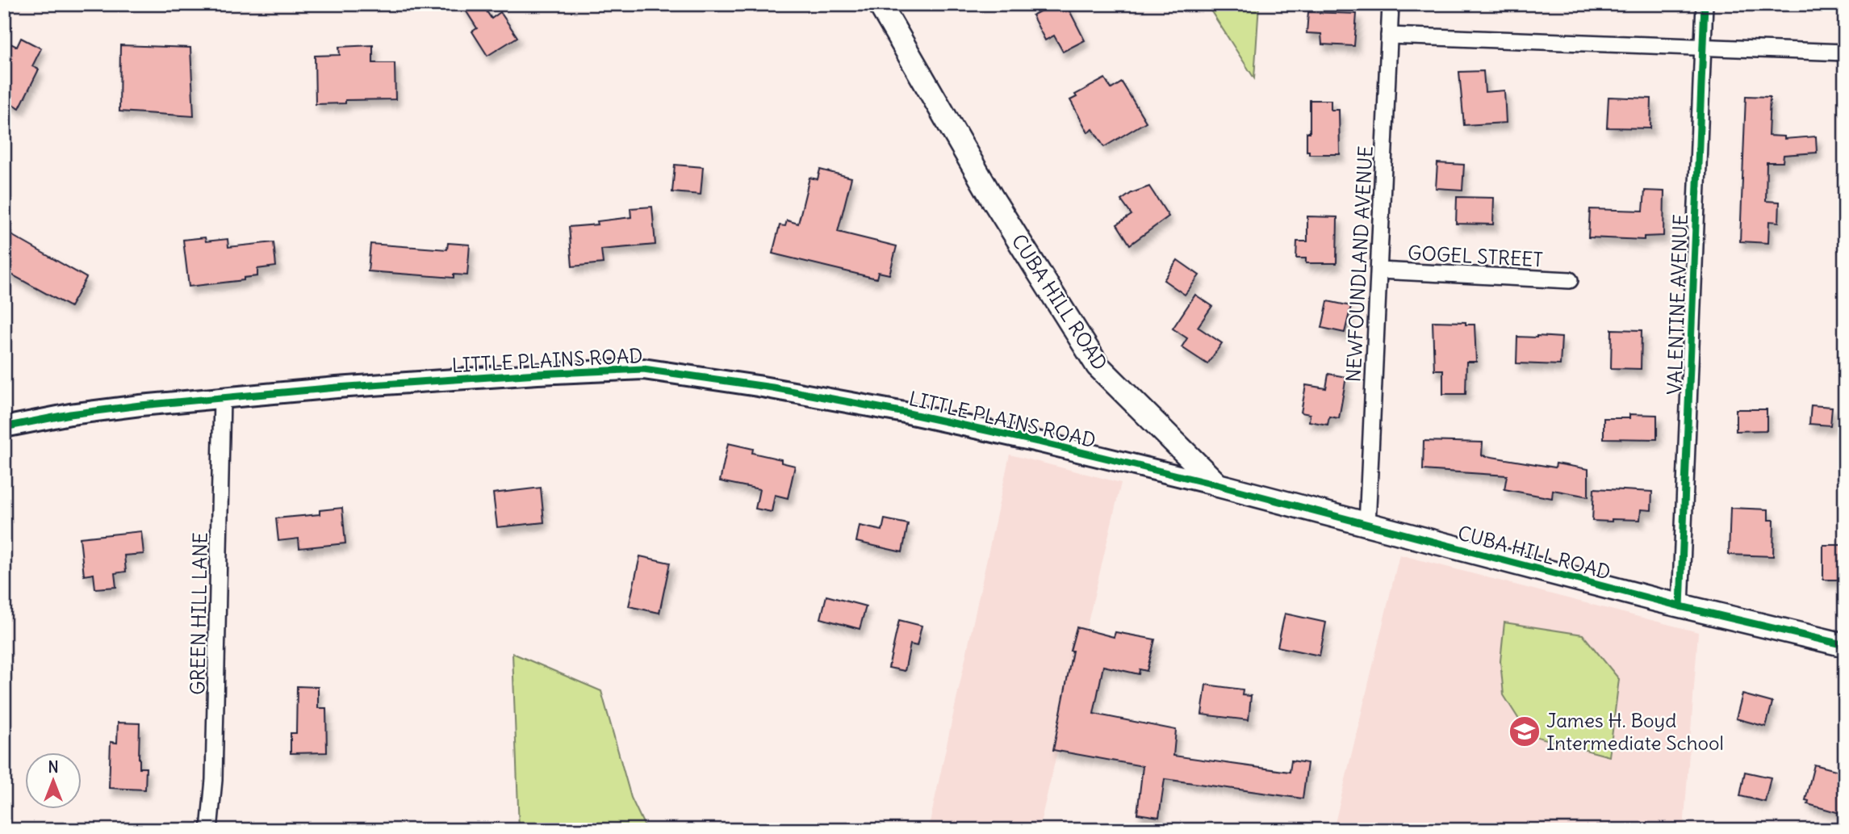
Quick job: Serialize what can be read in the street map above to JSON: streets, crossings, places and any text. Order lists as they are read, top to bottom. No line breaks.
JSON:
{"streets":{"main road":["CUBA HILL ROAD"],"street":["GOGEL STREET","NEWFOUNDLAND AVENUE","VALENTINE AVENUE","LITTLE PLAINS ROAD","GREEN HILL LANE"]},"crossings":[["GOGEL STREET","NEWFOUNDLAND AVENUE"],["NEWFOUNDLAND AVENUE","CUBA HILL ROAD"],["CUBA HILL ROAD","VALENTINE AVENUE"],["CUBA HILL ROAD","LITTLE PLAINS ROAD"],["LITTLE PLAINS ROAD","GREEN HILL LANE"]],"places":{"school or university":["James H. Boyd Intermediate School"]},"north":"top"}
